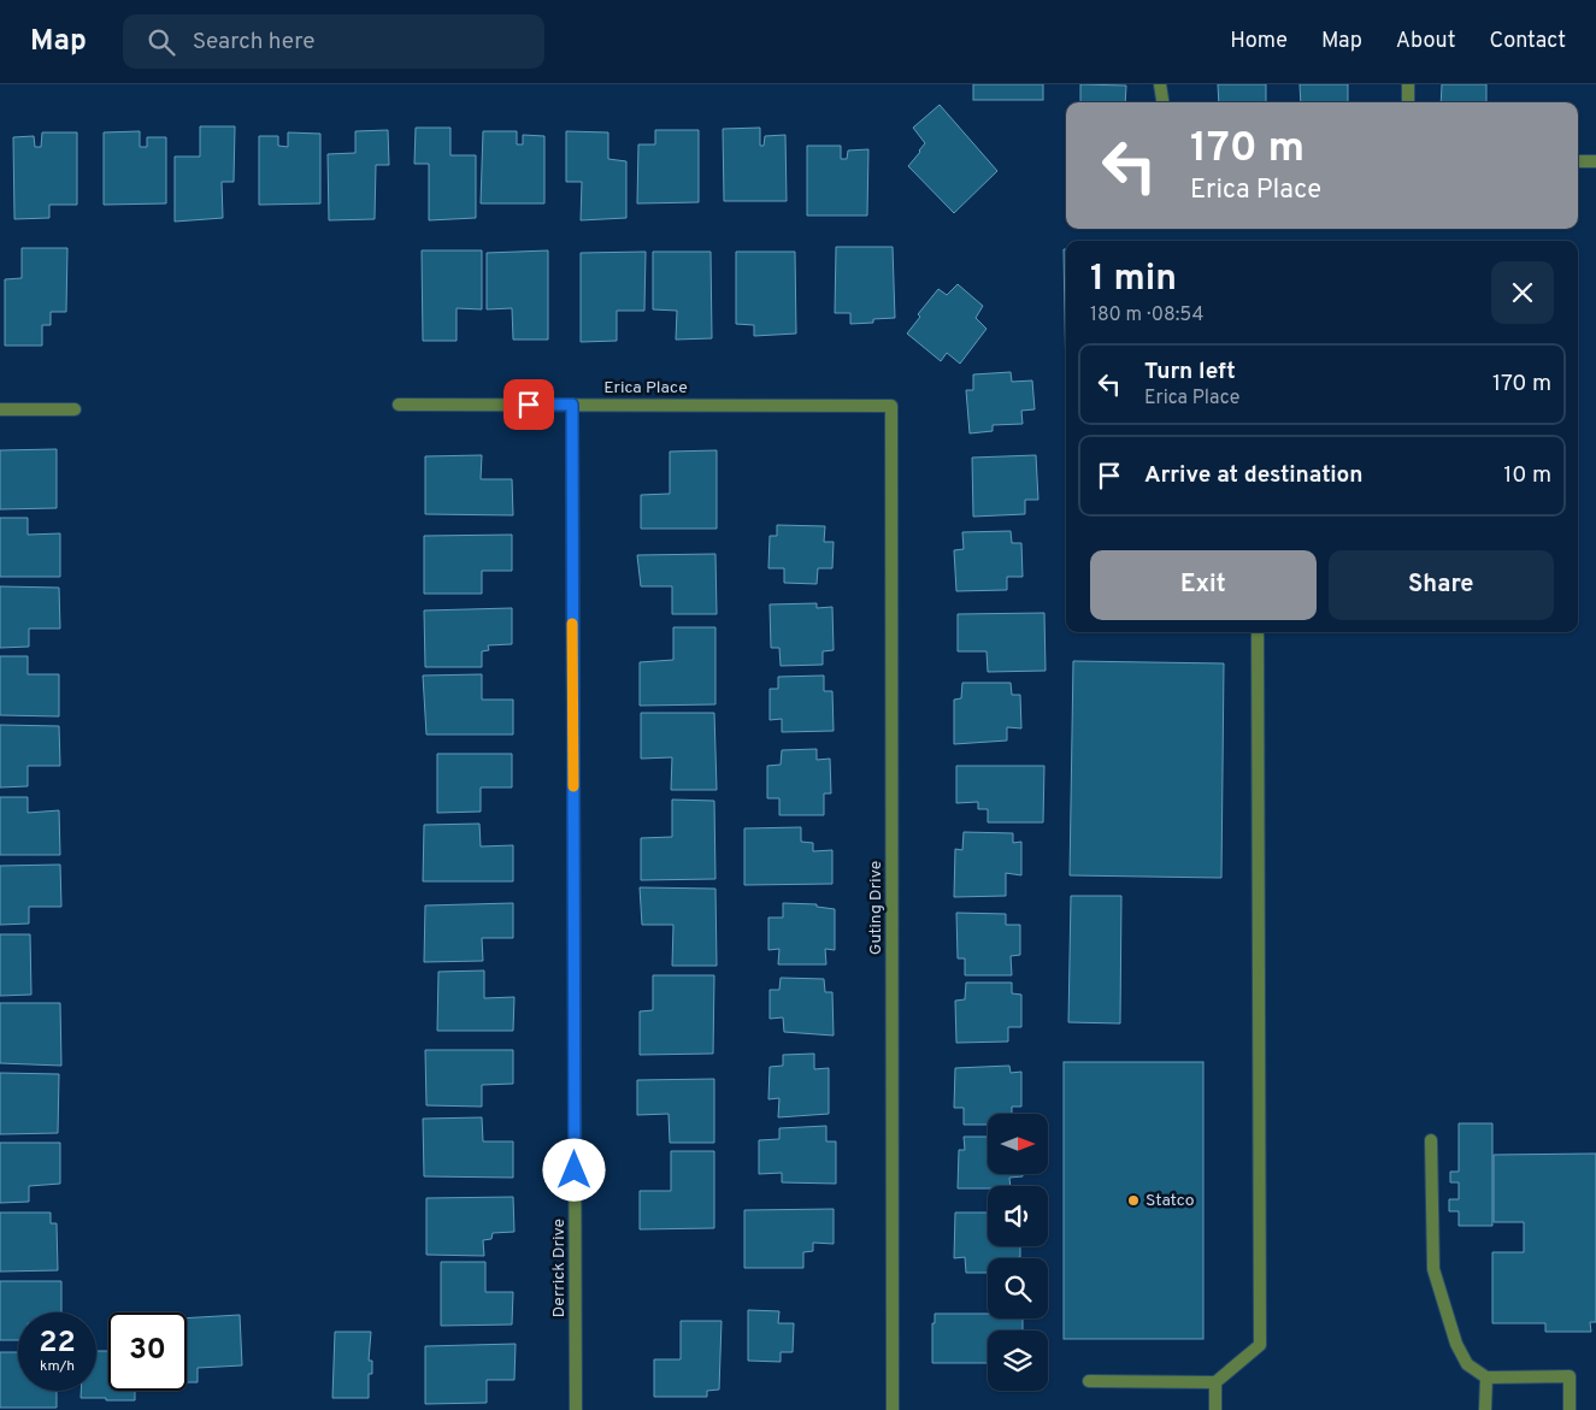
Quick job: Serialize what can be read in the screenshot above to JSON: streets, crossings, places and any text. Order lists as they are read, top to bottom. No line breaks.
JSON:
{"streets":{"street":["Erica Place","Guting Drive","Derrick Drive"]},"crossings":[["Erica Place","Guting Drive"],["Erica Place","Derrick Drive"]],"places":["Statco"],"north":"right","page":{"header":"Map","search":"Search here","nav":["Home","Map","About","Contact"],"turn":["170 m","Erica Place"],"heading":["1 min","180 m · 08:54"],"list":[{"name":"Turn left","note":"Erica Place","value":"170 m"},{"name":"Arrive at destination","value":"10 m"}],"buttons":["Exit","Share"],"speed":"22 km/h","limit":"30"}}
